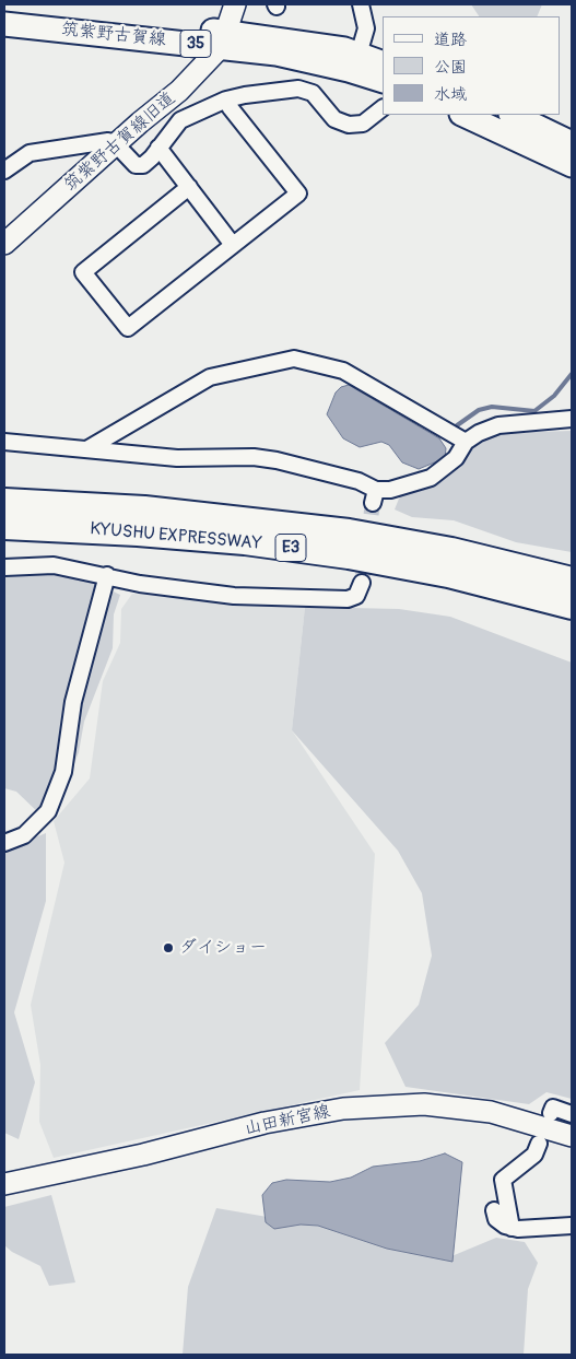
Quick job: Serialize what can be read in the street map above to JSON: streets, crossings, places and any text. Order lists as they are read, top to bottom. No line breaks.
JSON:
{"streets":{"highway":["KYUSHU EXPRESSWAY","E3"],"main road":["筑紫野古賀線","35","筑紫野古賀線旧道","山田新宮線"]},"crossings":[["筑紫野古賀線","筑紫野古賀線旧道"]],"places":["ダイショー"],"legend":["道路","公園","水域"]}
